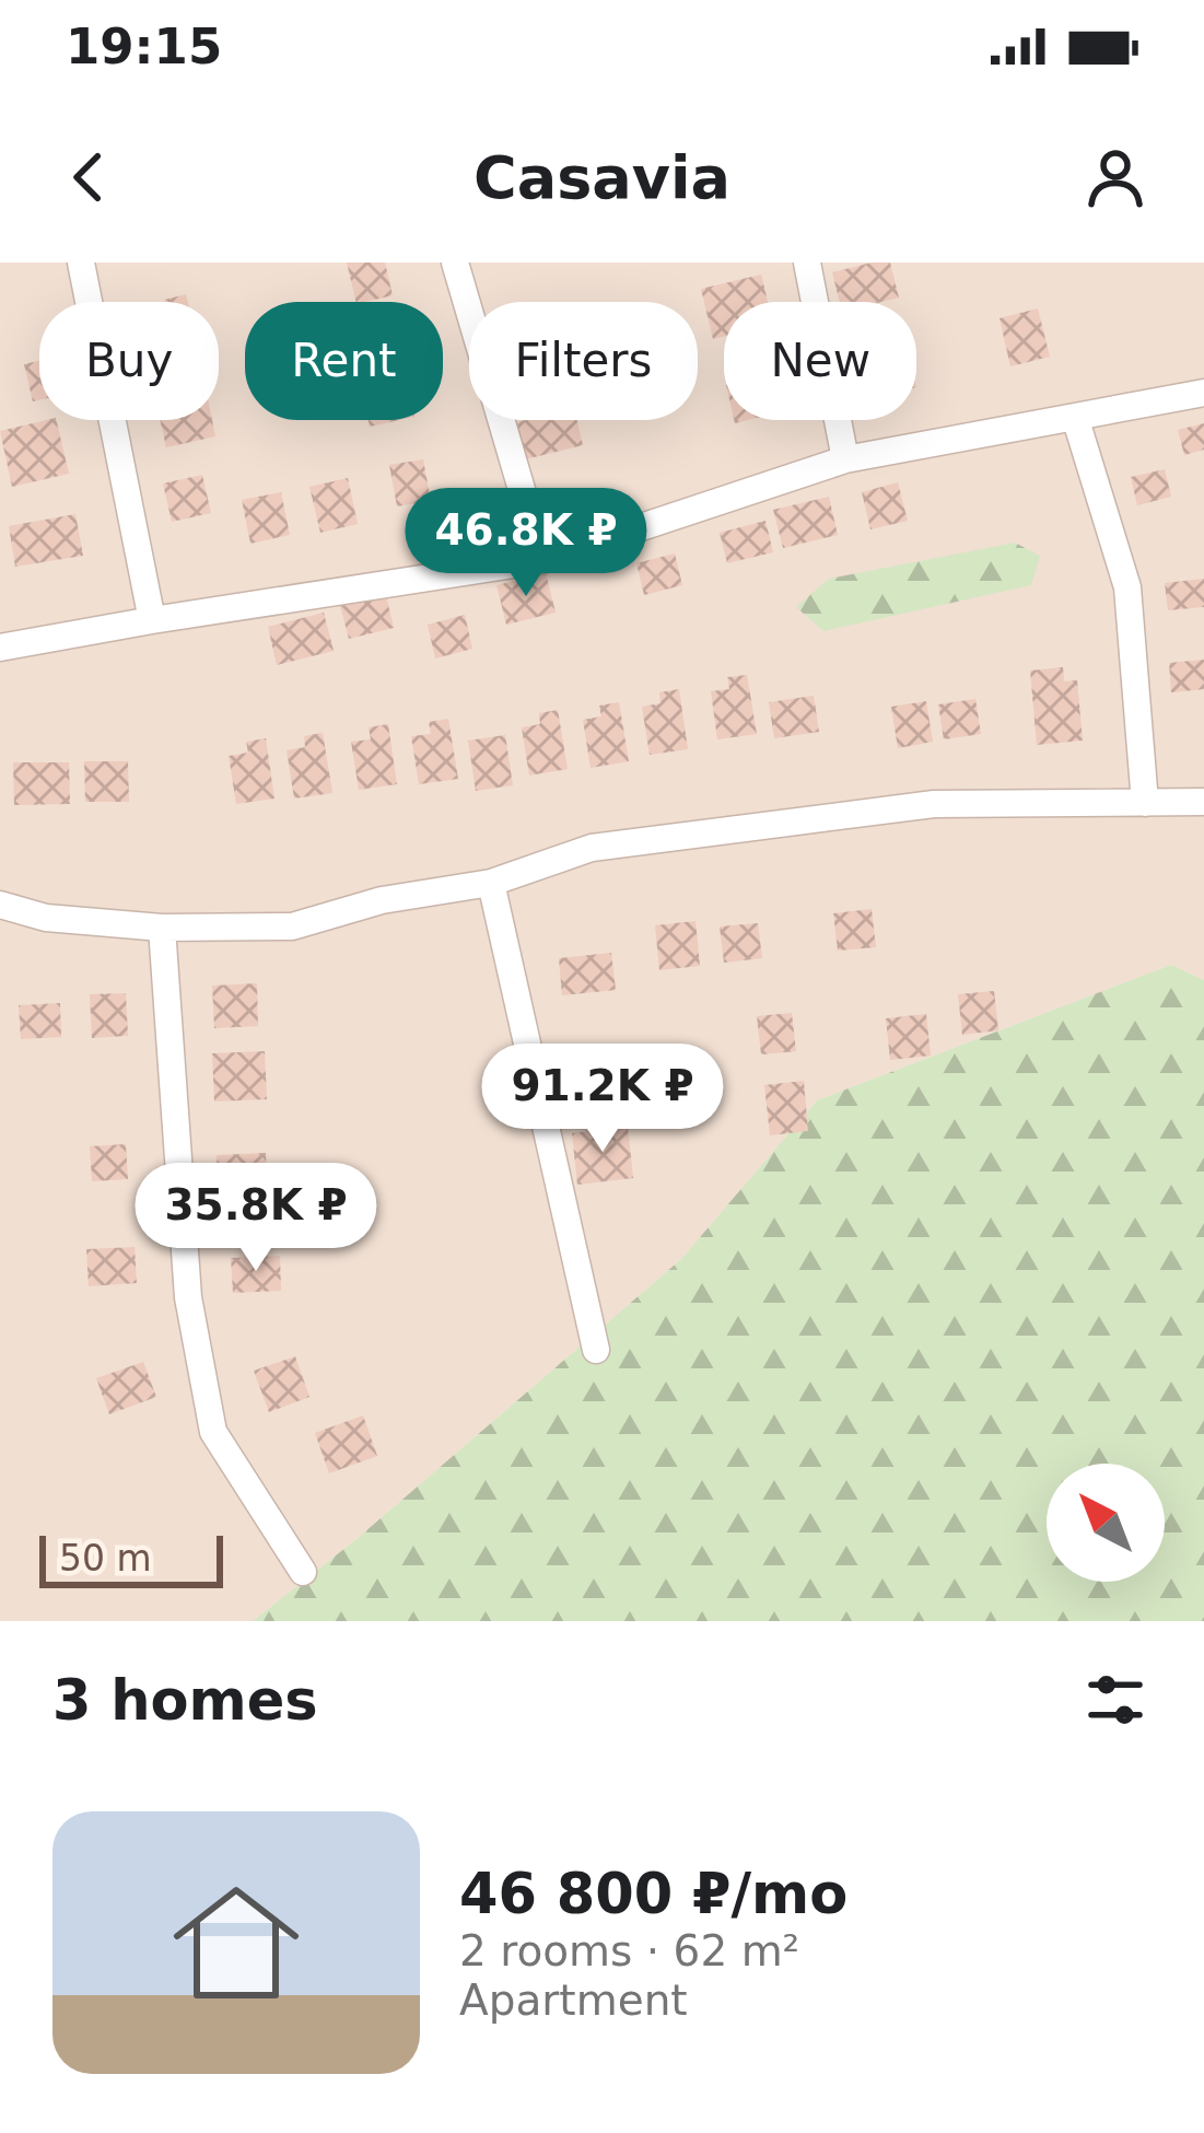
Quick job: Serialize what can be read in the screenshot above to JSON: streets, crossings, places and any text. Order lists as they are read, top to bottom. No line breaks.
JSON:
{"scale_bar":"50 m","north":"top left","page":{"status":"19:15","header":"Casavia","chip":["Buy","Rent","Filters","New"],"price":["46.8K ₽","91.2K ₽","35.8K ₽"],"scale":"50 m","heading":"3 homes","list":[{"name":"46 800 ₽/mo","note":"2 rooms · 62 m² · Apartment"}]}}
